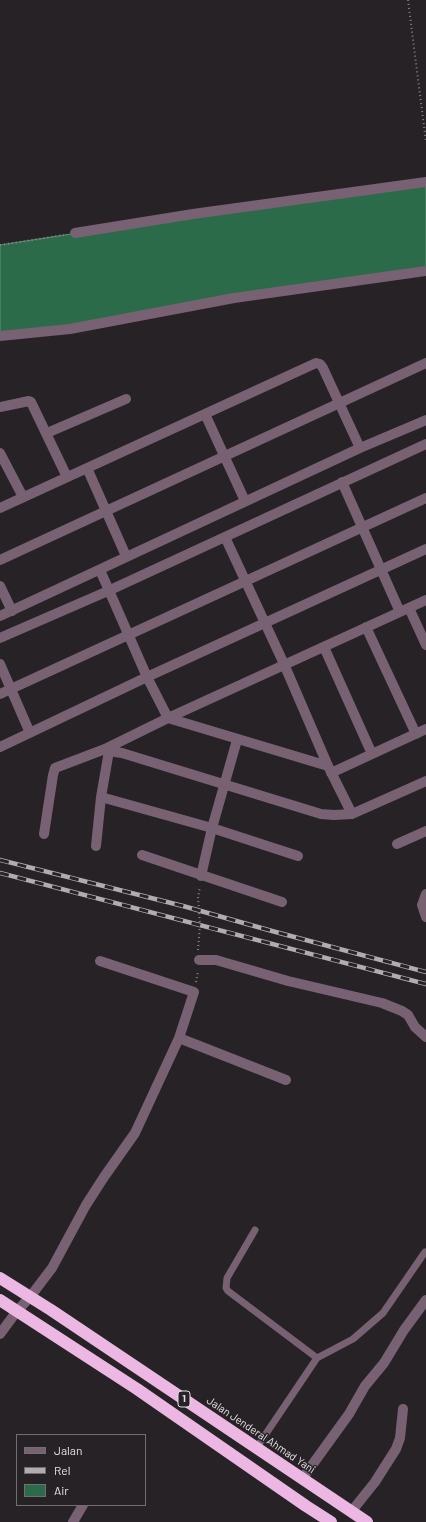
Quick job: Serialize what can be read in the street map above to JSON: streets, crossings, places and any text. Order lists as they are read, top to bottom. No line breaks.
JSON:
{"streets":{"highway":["1","Jalan Jenderal Ahmad Yani"]},"legend":["Jalan","Rel","Air"]}
